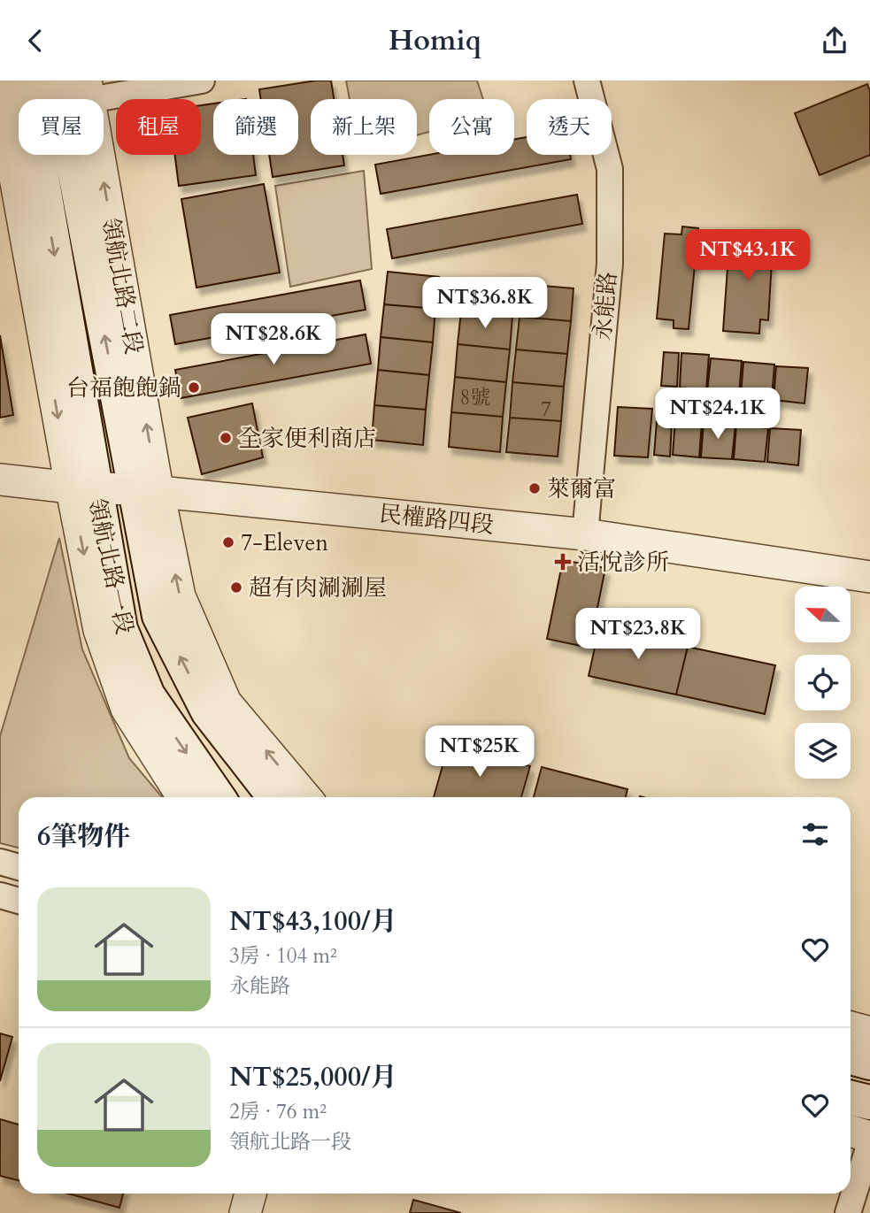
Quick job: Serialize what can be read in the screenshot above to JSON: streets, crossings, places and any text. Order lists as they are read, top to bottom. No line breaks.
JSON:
{"streets":{"main road":["領航北路二段","領航北路一段"],"street":["永能路","民權路四段"]},"crossings":[["領航北路二段","民權路四段"],["領航北路二段","領航北路一段"],["永能路","民權路四段"],["民權路四段","領航北路一段"]],"places":{"other":["台福飽飽鍋","全家便利商店","萊爾富","7-Eleven","超有肉涮涮屋"],"health":["活悅診所"]},"house_numbers":["8號","7"],"north":"left","page":{"header":"Homiq","chip":["買屋","租屋","篩選","新上架","公寓","透天"],"price":["NT$43.1K","NT$36.8K","NT$28.6K","NT$24.1K","NT$23.8K","NT$25K"],"heading":"6筆物件","list":[{"name":"NT$43,100/月","note":"3房 · 104 m² · 永能路"},{"name":"NT$25,000/月","note":"2房 · 76 m² · 領航北路一段"}]}}
